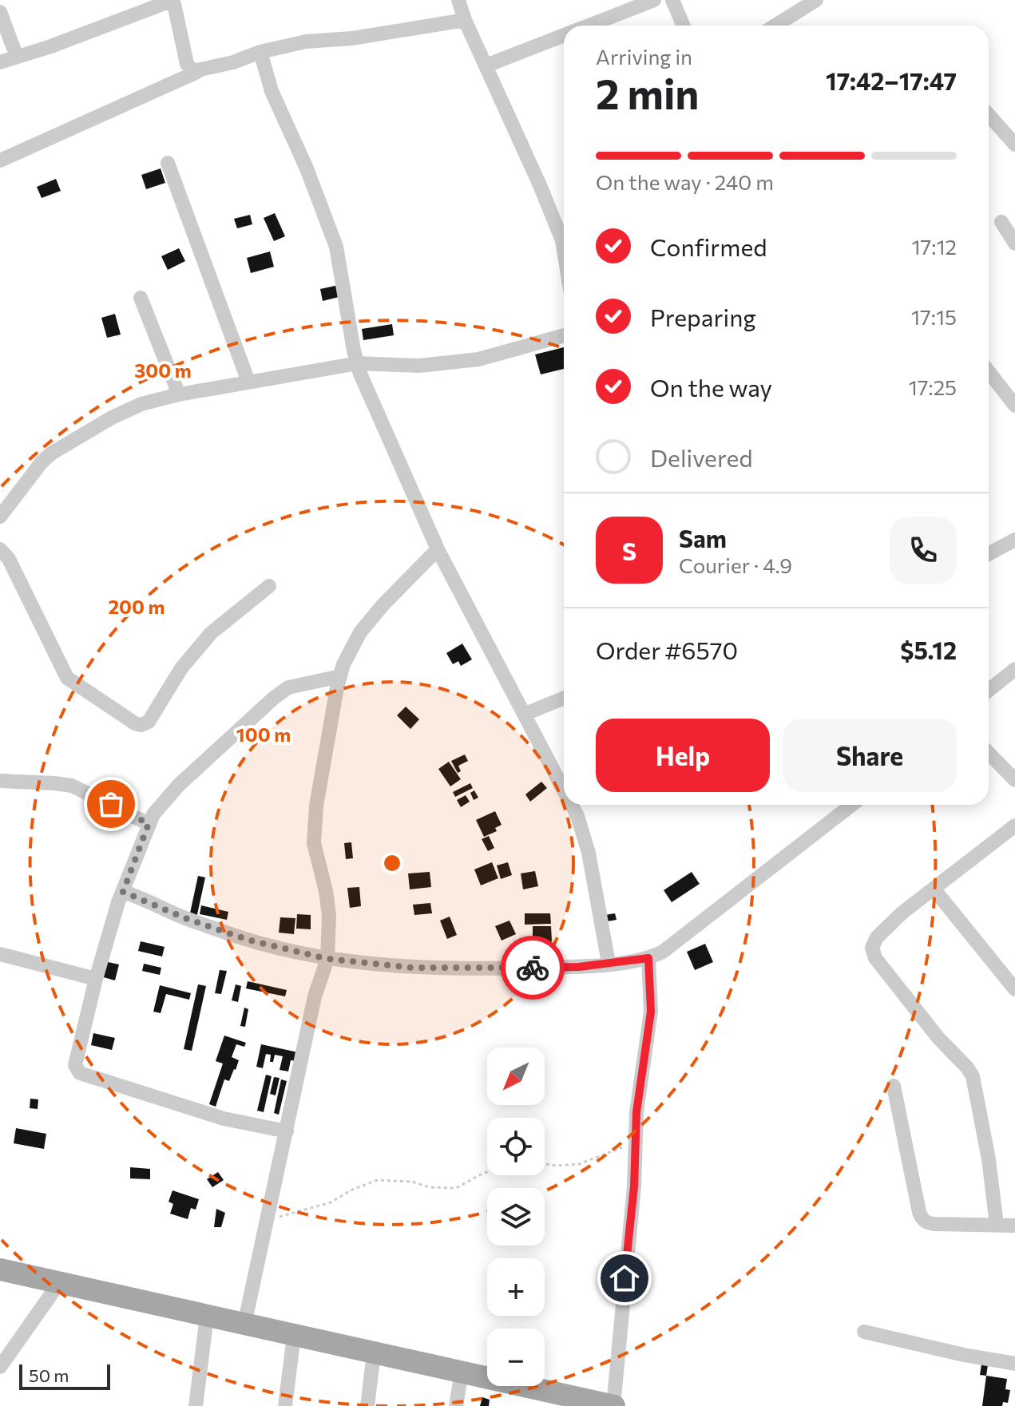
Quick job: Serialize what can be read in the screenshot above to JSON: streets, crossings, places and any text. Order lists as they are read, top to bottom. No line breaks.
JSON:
{"scale_bar":"50 m","north":"bottom left","page":{"heading":["2 min","Arriving in","17:42–17:47"],"panel":["Sam","Courier · 4.9","Order #6570","$5.12"],"bar":"On the way · 240 m","list":[["Confirmed","17:12"],["Preparing","17:15"],["On the way","17:25"],"Delivered"],"round":"S","buttons":["Help","Share"],"map_buttons":["+","−"],"scale":"50 m"},"rings":["300 m","200 m","100 m"]}
